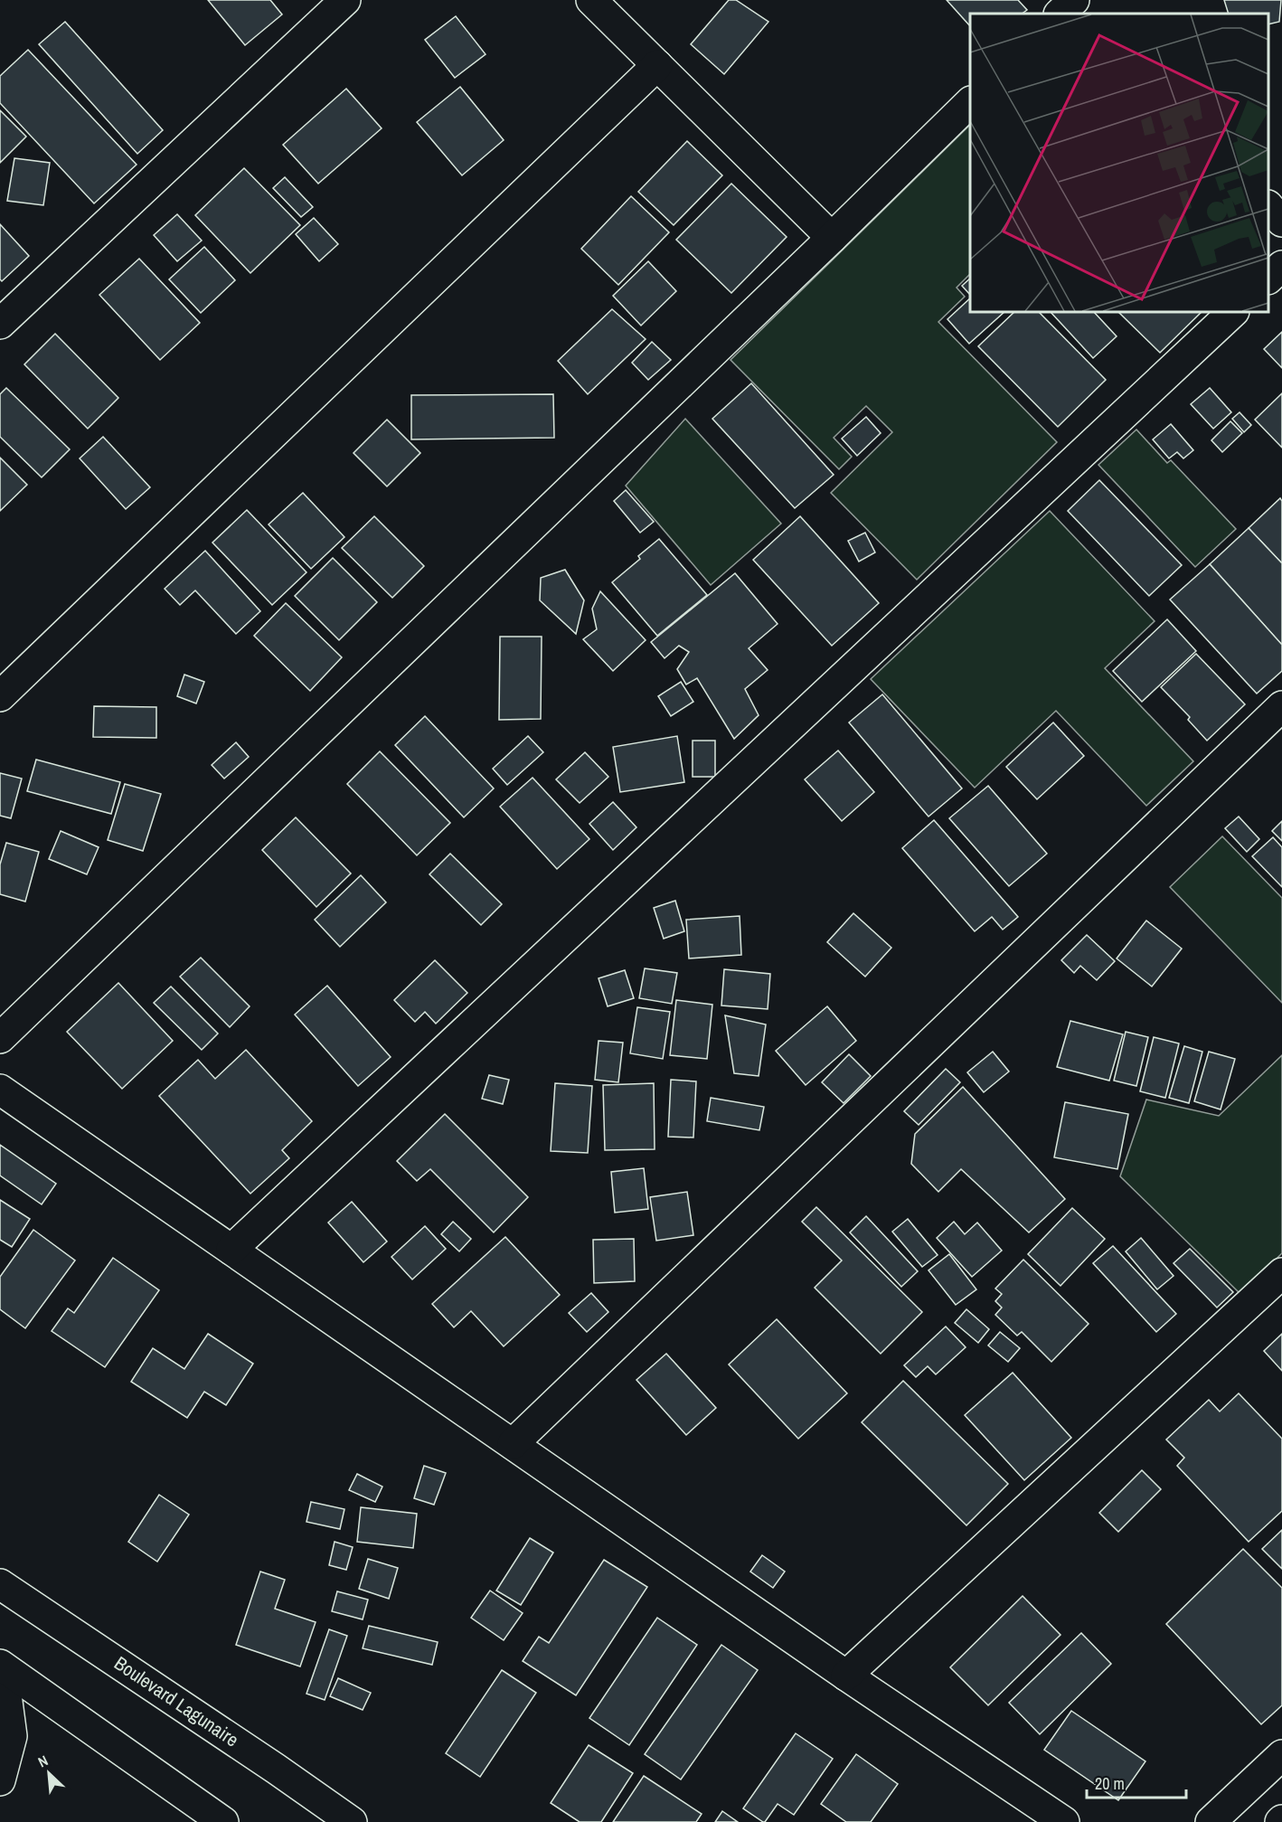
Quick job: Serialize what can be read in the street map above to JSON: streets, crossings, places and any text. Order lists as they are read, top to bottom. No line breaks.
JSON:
{"streets":{"street":["Boulevard Lagunaire"]},"scale_bar":"20 m","north":"top left"}
